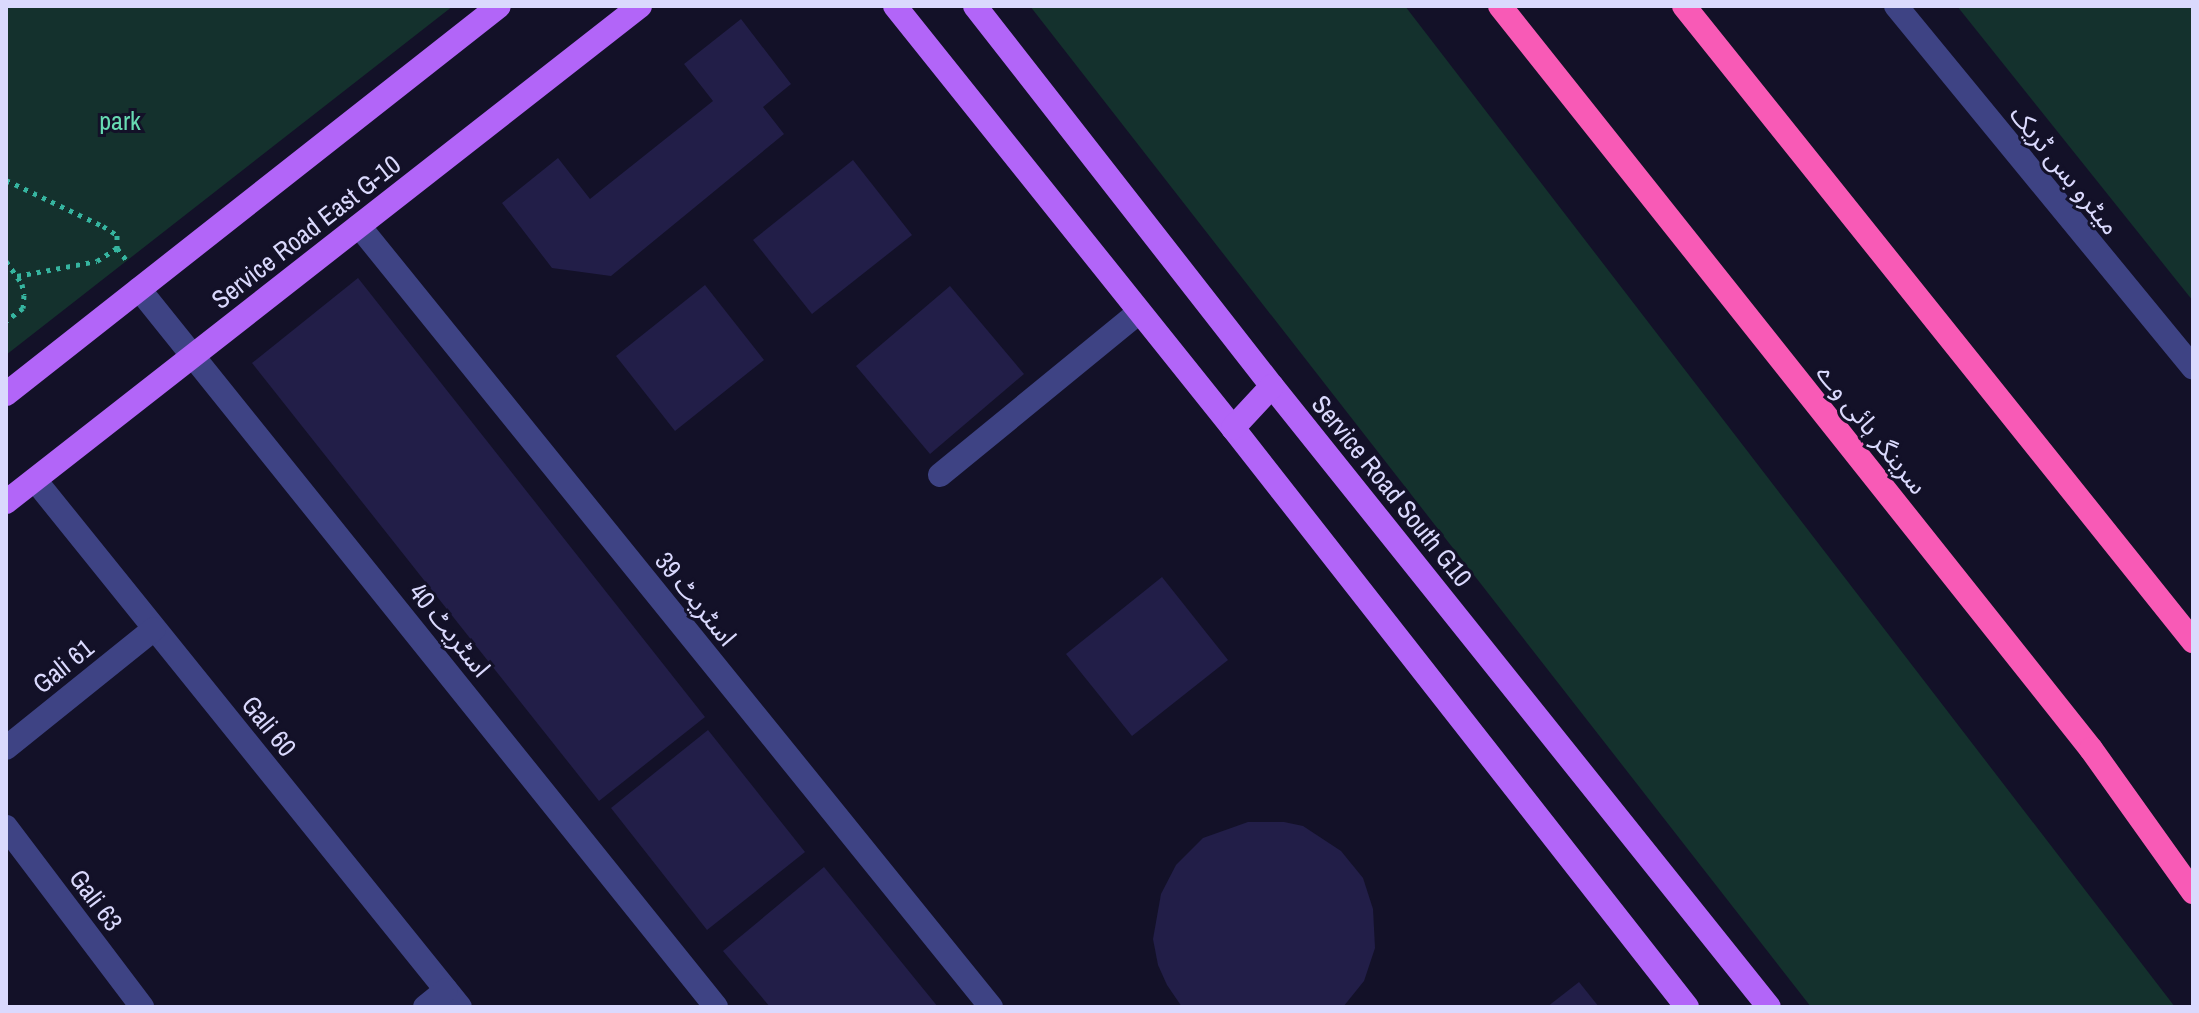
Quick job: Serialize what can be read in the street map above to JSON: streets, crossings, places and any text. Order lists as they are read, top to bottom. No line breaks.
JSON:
{"streets":{"highway":["سرینگر ہائی وے"],"main road":["Service Road East G-10","Service Road South G10"],"street":["میٹرو بس ٹریک","اسٹریٹ 39","اسٹریٹ 40","Gali 61","Gali 60","Gali 63"]},"crossings":[["Service Road East G-10","اسٹریٹ 39"],["Service Road East G-10","اسٹریٹ 40"],["Service Road East G-10","Gali 60"],["Gali 61","Gali 60"]],"parks":["park"]}
